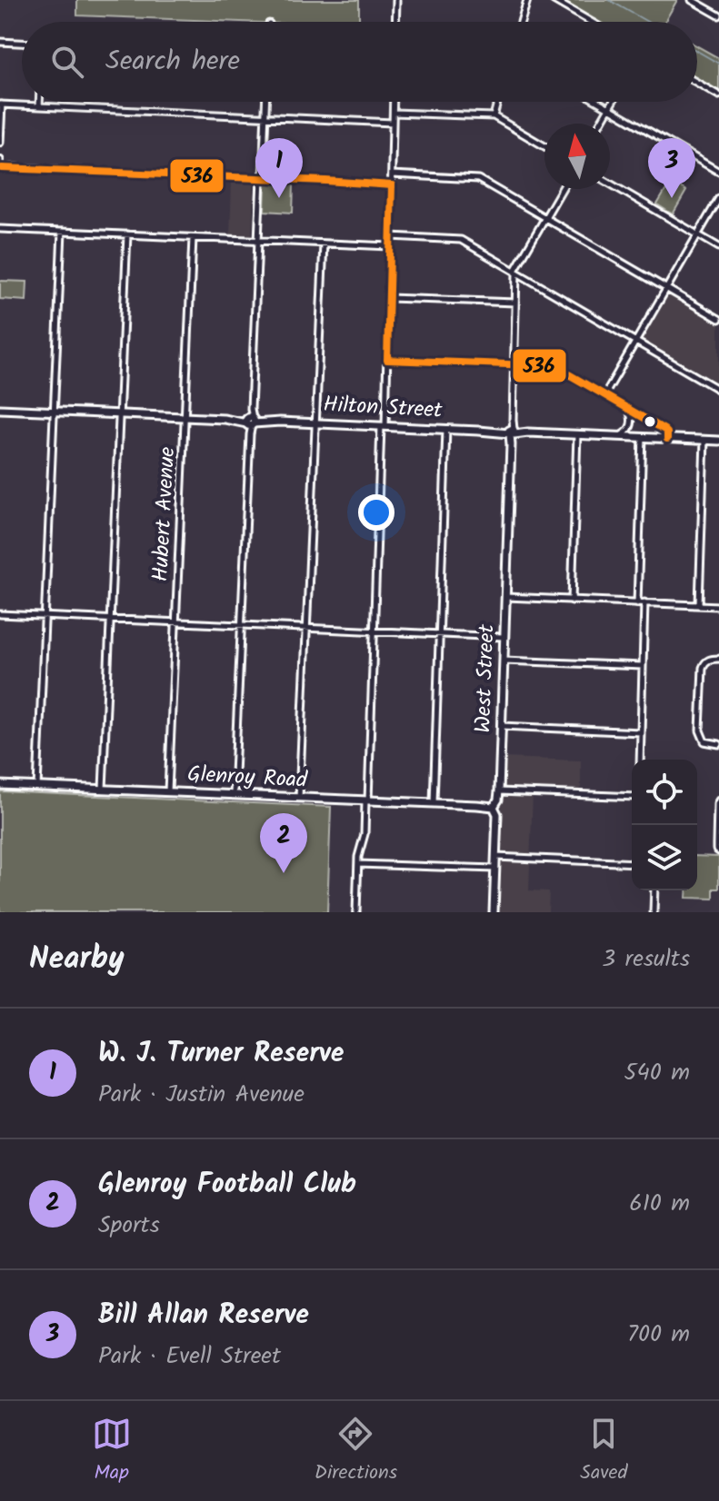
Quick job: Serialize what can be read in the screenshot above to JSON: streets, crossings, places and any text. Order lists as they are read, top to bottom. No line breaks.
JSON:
{"streets":{"street":["Hilton Street","Hubert Avenue","West Street","Glenroy Road"]},"crossings":[["Hilton Street","Hubert Avenue"],["Hilton Street","West Street"],["Hubert Avenue","Glenroy Road"],["West Street","Glenroy Road"]],"lines":["transit line 536"],"north":"top","page":{"search":"Search here","pins":["1","3","2"],"heading":["Nearby","3 results"],"list":[{"mark":"1","name":"W. J. Turner Reserve","note":"Park · Justin Avenue","value":"540 m"},{"mark":"2","name":"Glenroy Football Club","note":"Sports","value":"610 m"},{"mark":"3","name":"Bill Allan Reserve","note":"Park · Evell Street","value":"700 m"}],"nav":["Map","Directions","Saved"]}}
